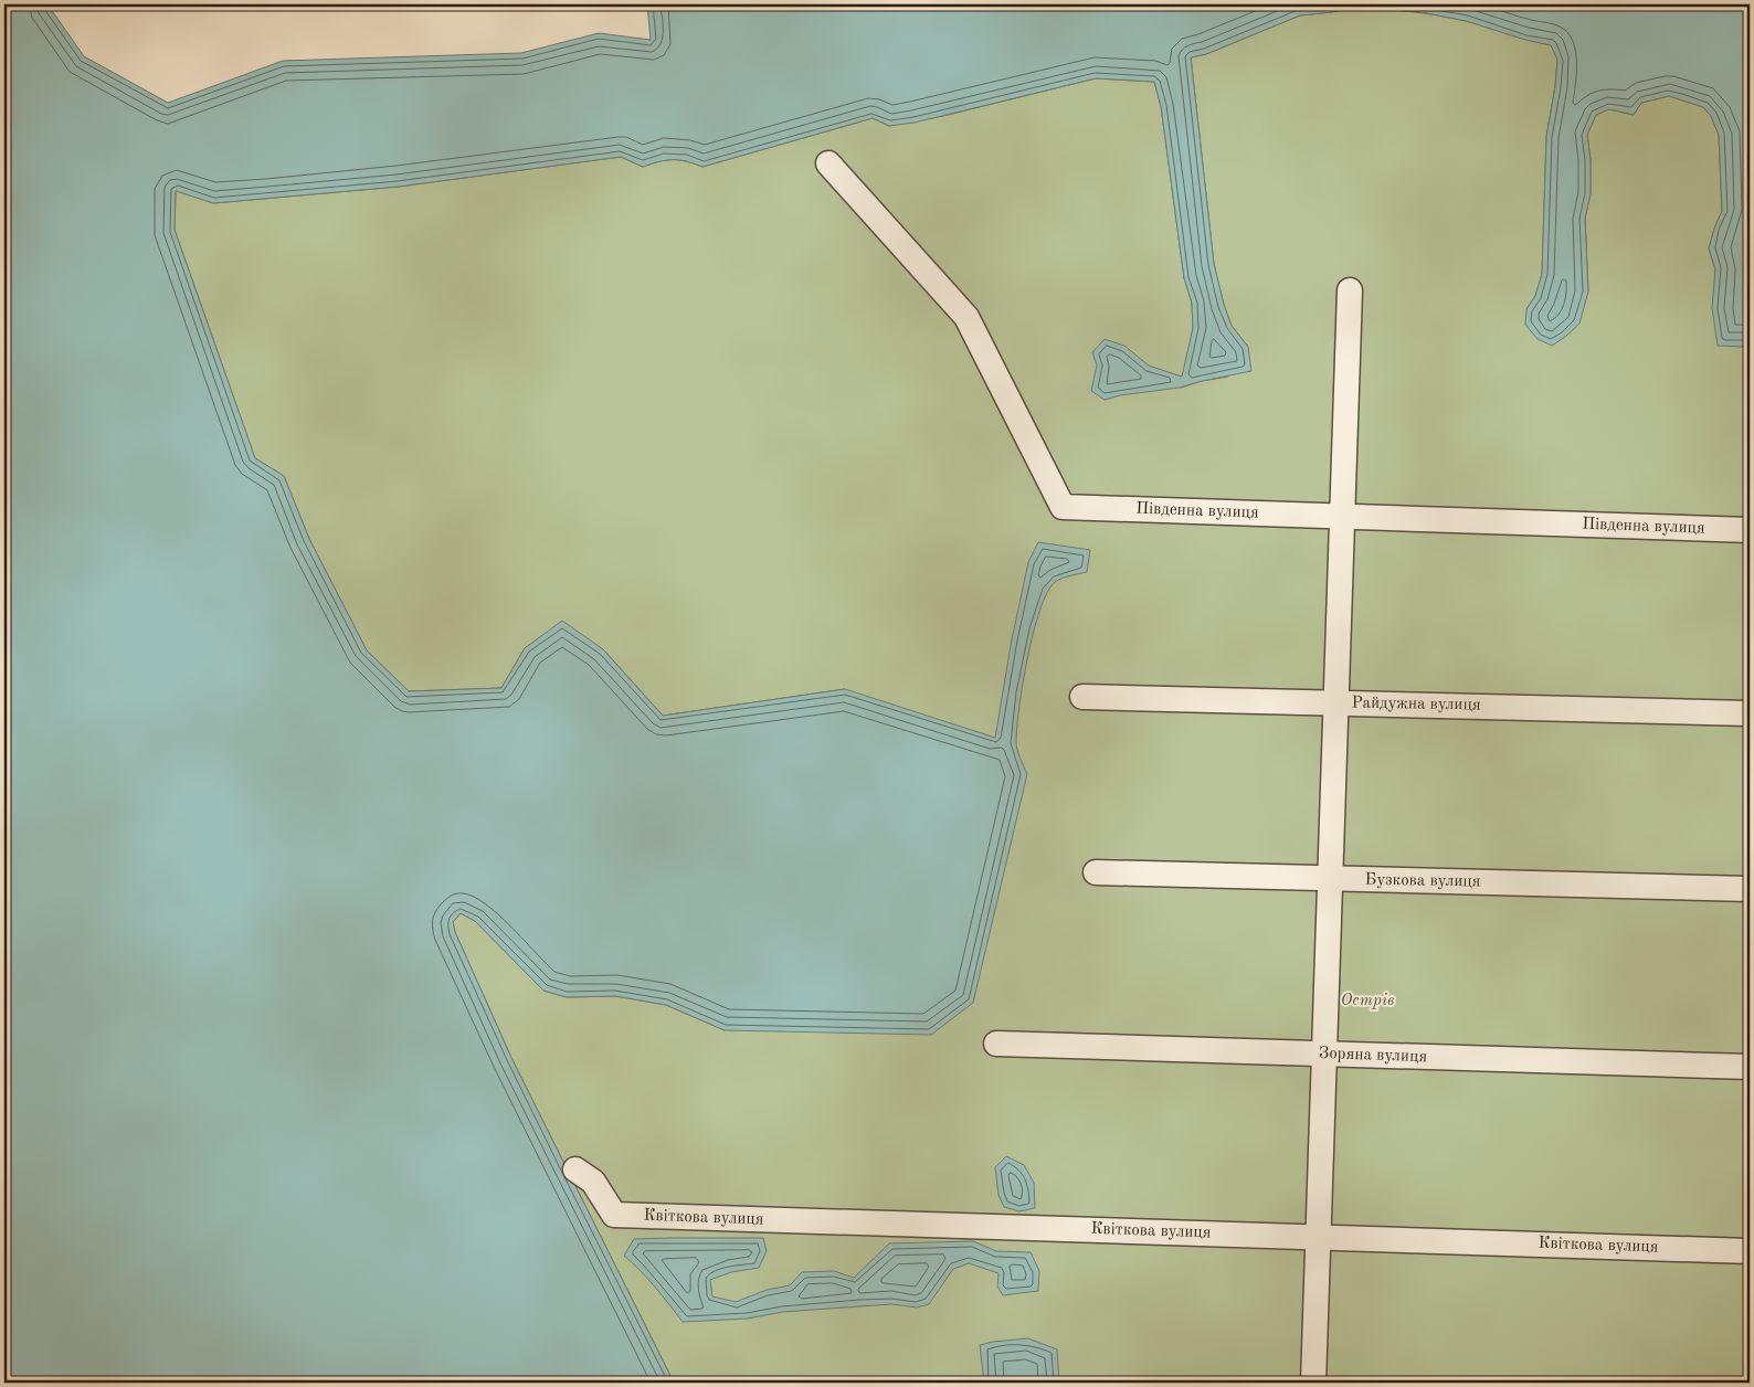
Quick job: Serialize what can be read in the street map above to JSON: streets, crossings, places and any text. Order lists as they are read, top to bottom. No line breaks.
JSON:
{"streets":{"street":["Південна вулиця","Райдужна вулиця","Бузкова вулиця","Зоряна вулиця","Квіткова вулиця"]},"parks":["Острів"]}
